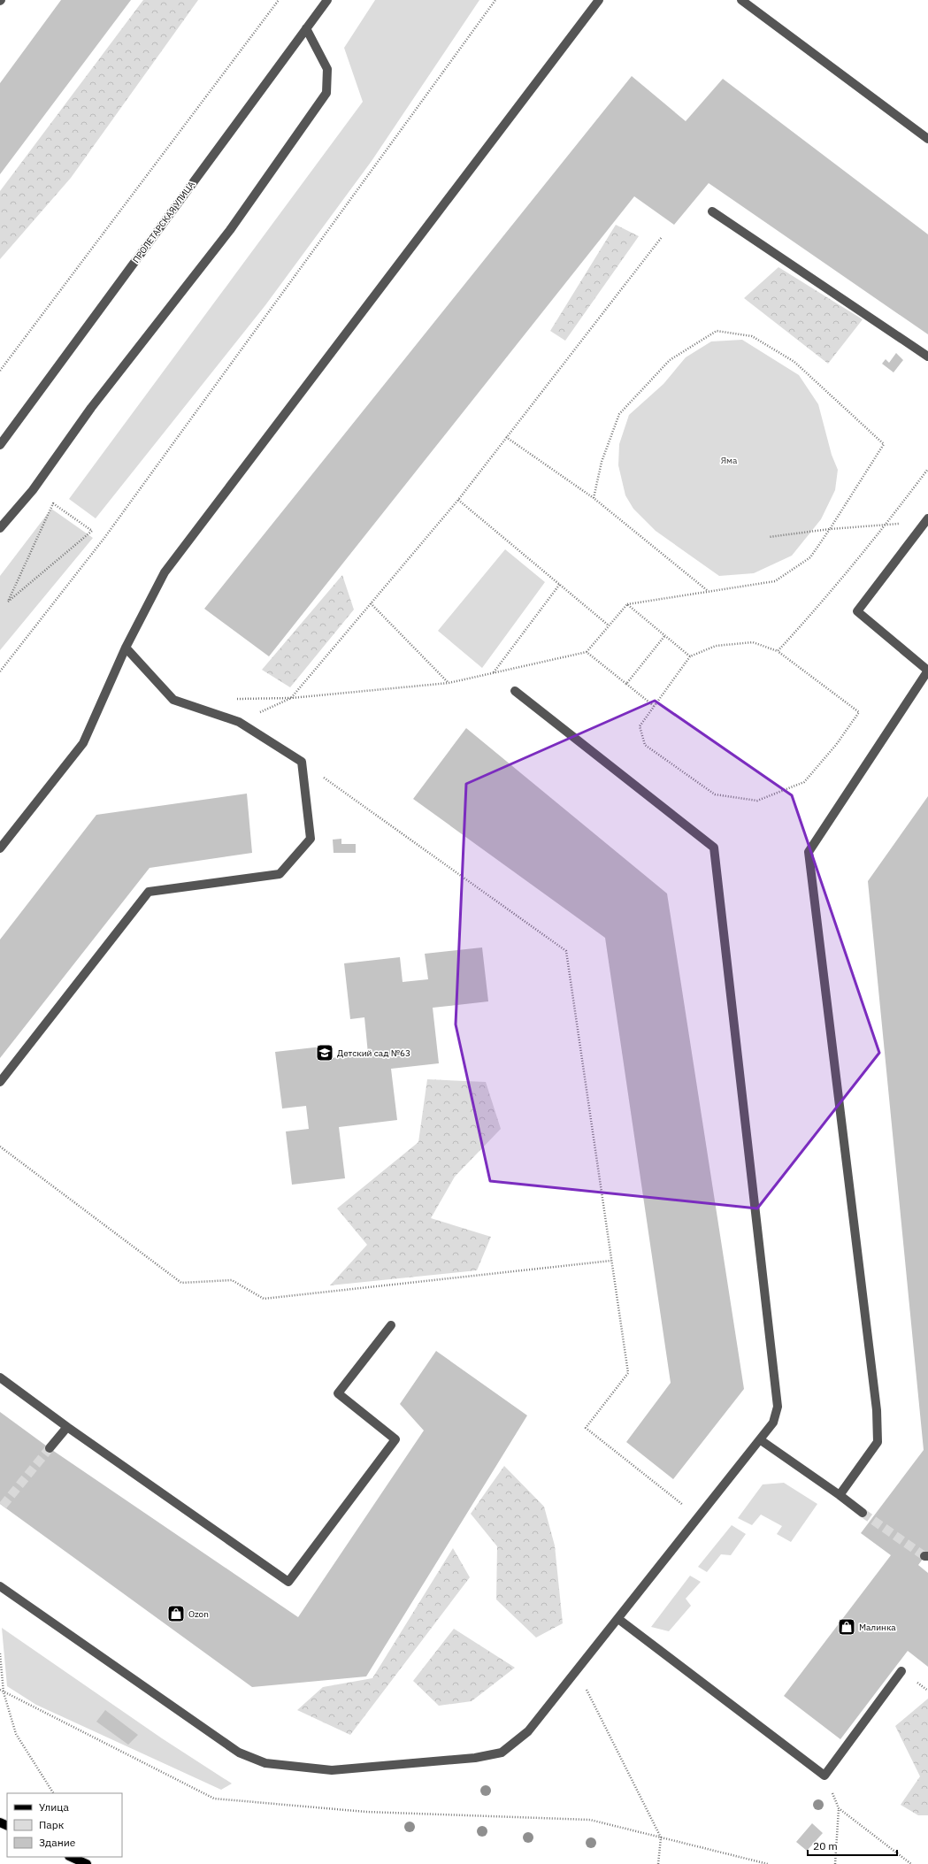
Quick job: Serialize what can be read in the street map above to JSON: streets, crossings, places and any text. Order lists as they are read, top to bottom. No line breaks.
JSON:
{"streets":{"street":["ПРОЛЕТАРСКАЯ УЛИЦА"]},"parks":["Яма"],"places":{"school or university":["Детский сад №63"],"shop":["Ozon","Малинка"]},"legend":["Улица","Парк","Здание"],"scale_bar":"20 m"}
